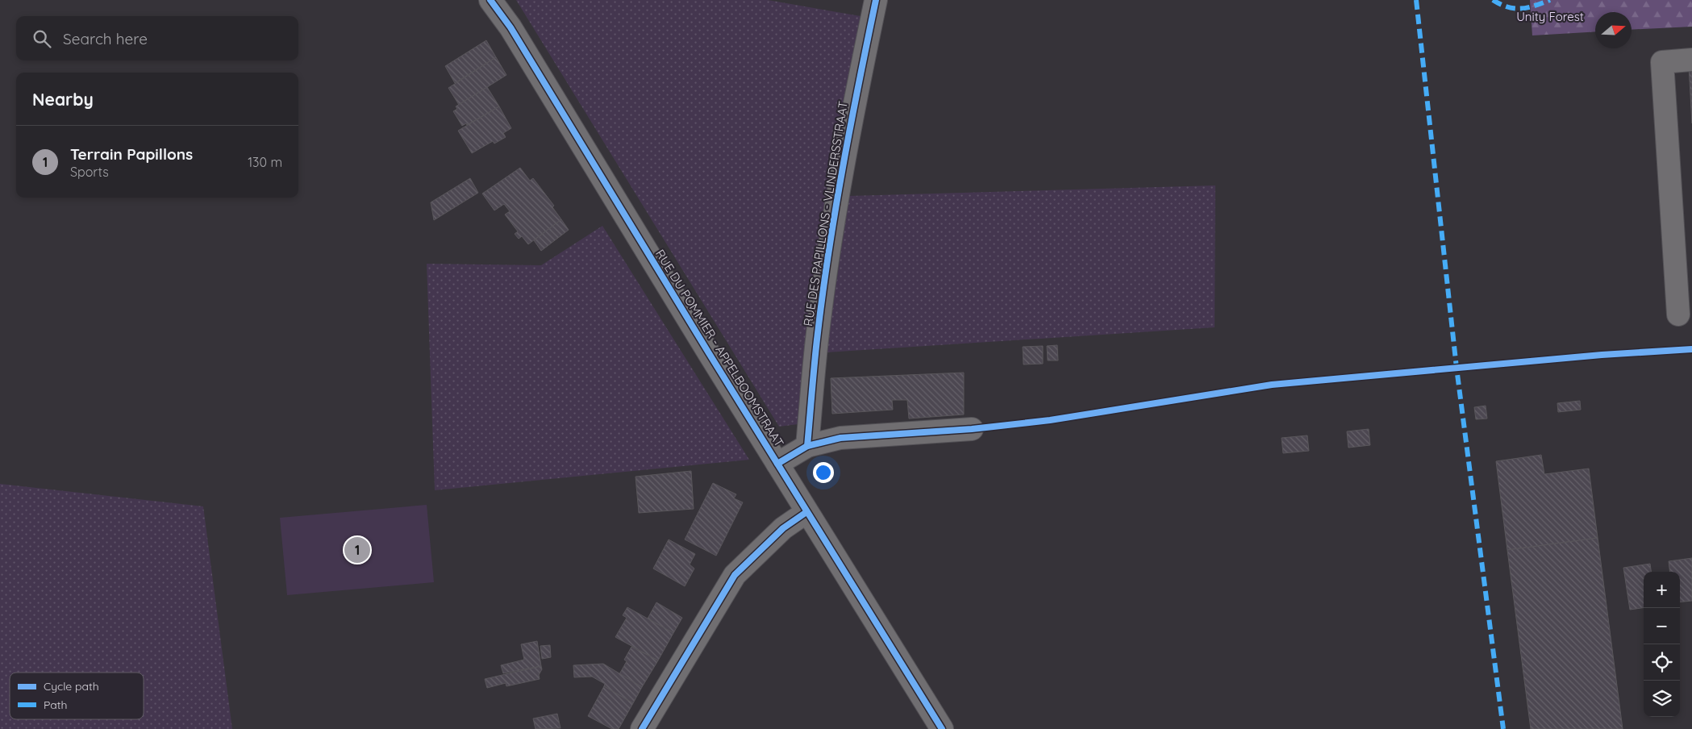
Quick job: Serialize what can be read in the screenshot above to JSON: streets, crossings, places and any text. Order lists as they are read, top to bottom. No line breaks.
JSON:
{"streets":{"street":["RUE DES PAPILLONS - VLINDERSSTRAAT","RUE DU POMMIER - APPELBOOMSTRAAT"]},"parks":["Unity Forest"],"legend":["Cycle path","Path"],"north":"right","page":{"search":"Search here","heading":"Nearby","list":[{"mark":"1","name":"Terrain Papillons","note":"Sports","value":"130 m"}],"pins":"1","map_buttons":["+","−"]}}
